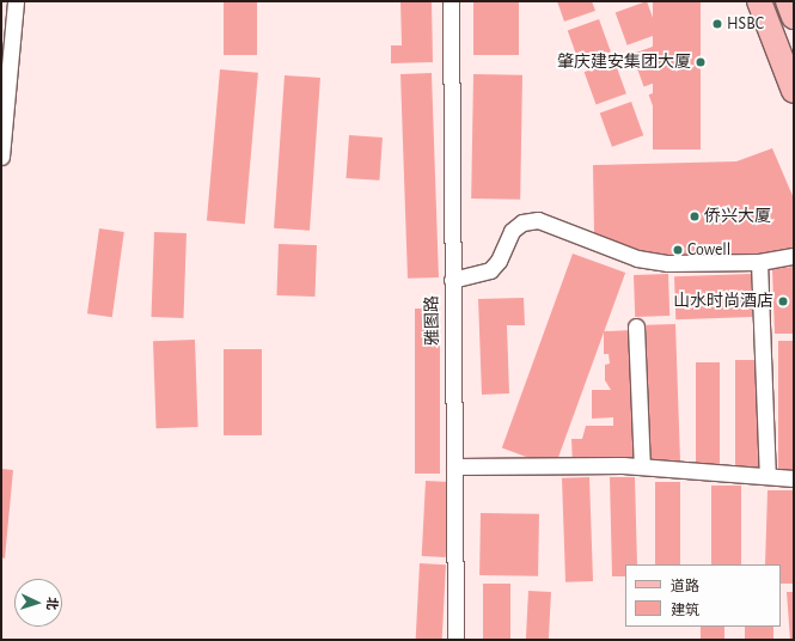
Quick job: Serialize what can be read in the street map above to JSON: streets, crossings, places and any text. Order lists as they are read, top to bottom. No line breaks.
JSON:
{"streets":{"street":["雅图路"]},"places":["HSBC","肇庆建安集团大厦","侨兴大厦","Cowell","山水时尚酒店"],"legend":["道路","建筑"],"north":"right"}
